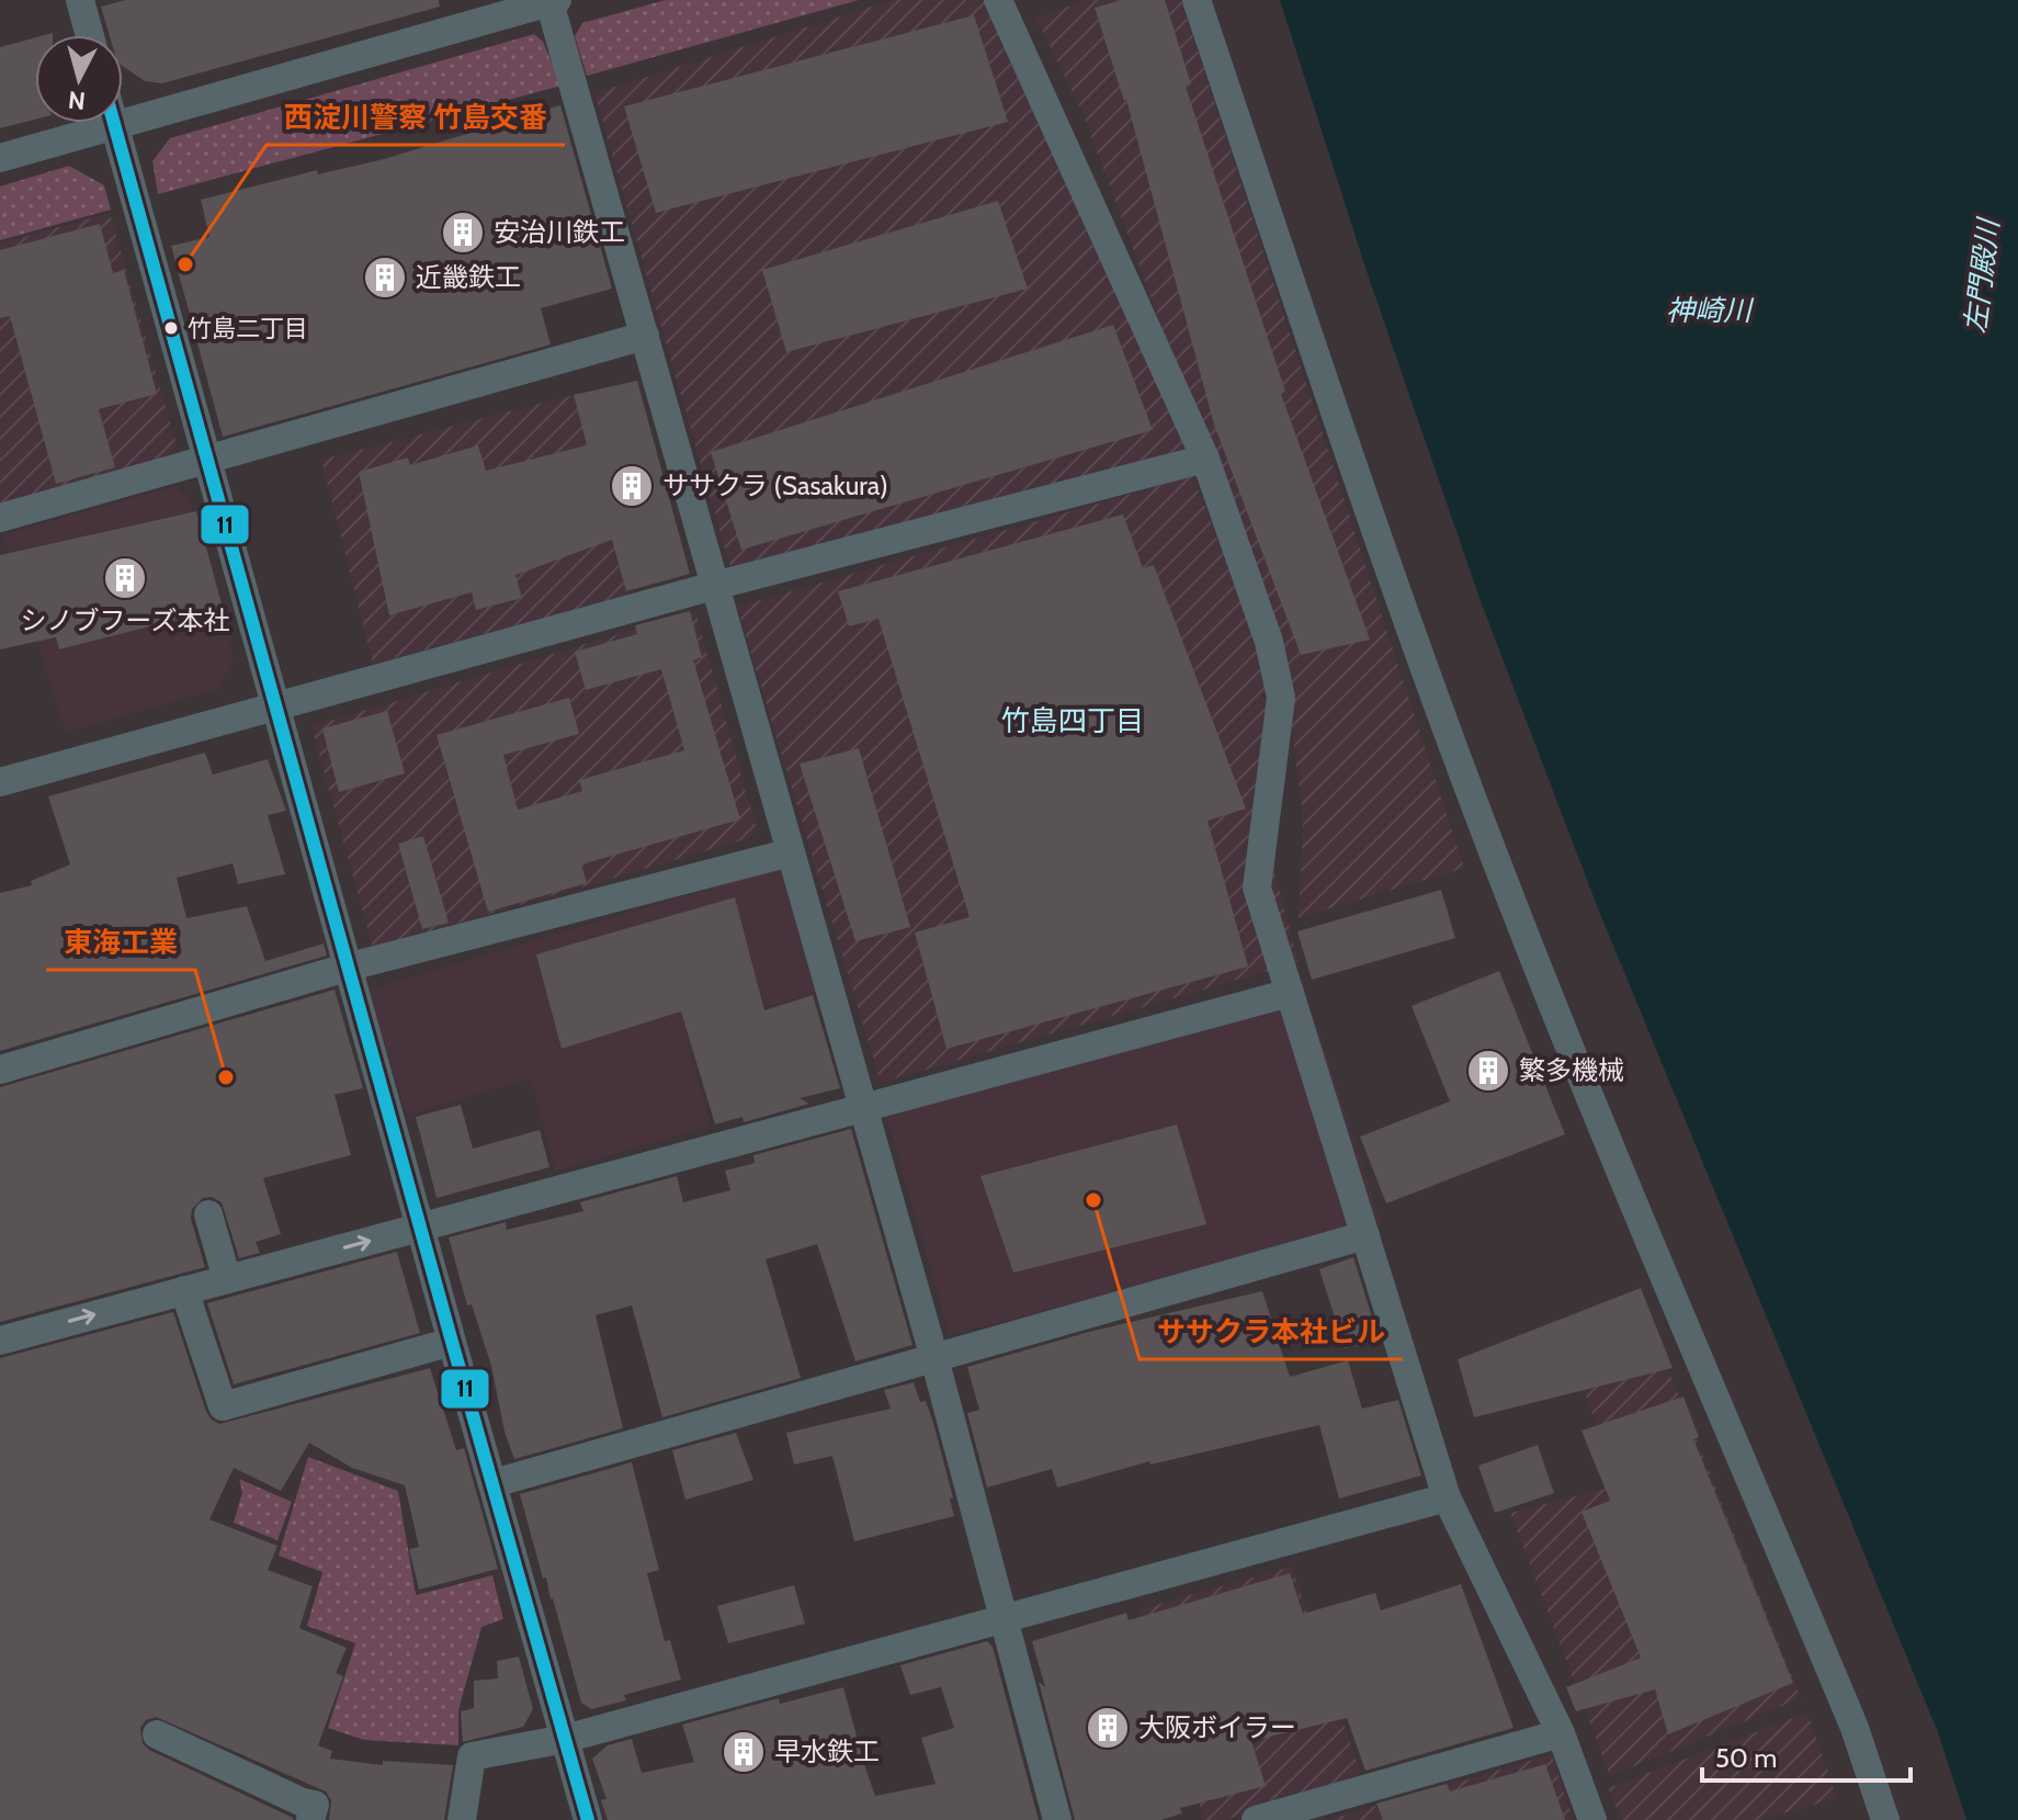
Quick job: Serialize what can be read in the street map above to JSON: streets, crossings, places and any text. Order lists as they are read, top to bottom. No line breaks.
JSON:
{"districts":["竹島四丁目"],"water":["左門殿川","神崎川"],"places":{"building":["安治川鉄工","近畿鉄工","ササクラ (Sasakura)","シノブフーズ本社","繁多機械","大阪ボイラー","早水鉄工"],"other":["西淀川警察 竹島交番","竹島二丁目","東海工業","ササクラ本社ビル"]},"lines":["transit line 11"],"scale_bar":"50 m","north":"bottom"}
